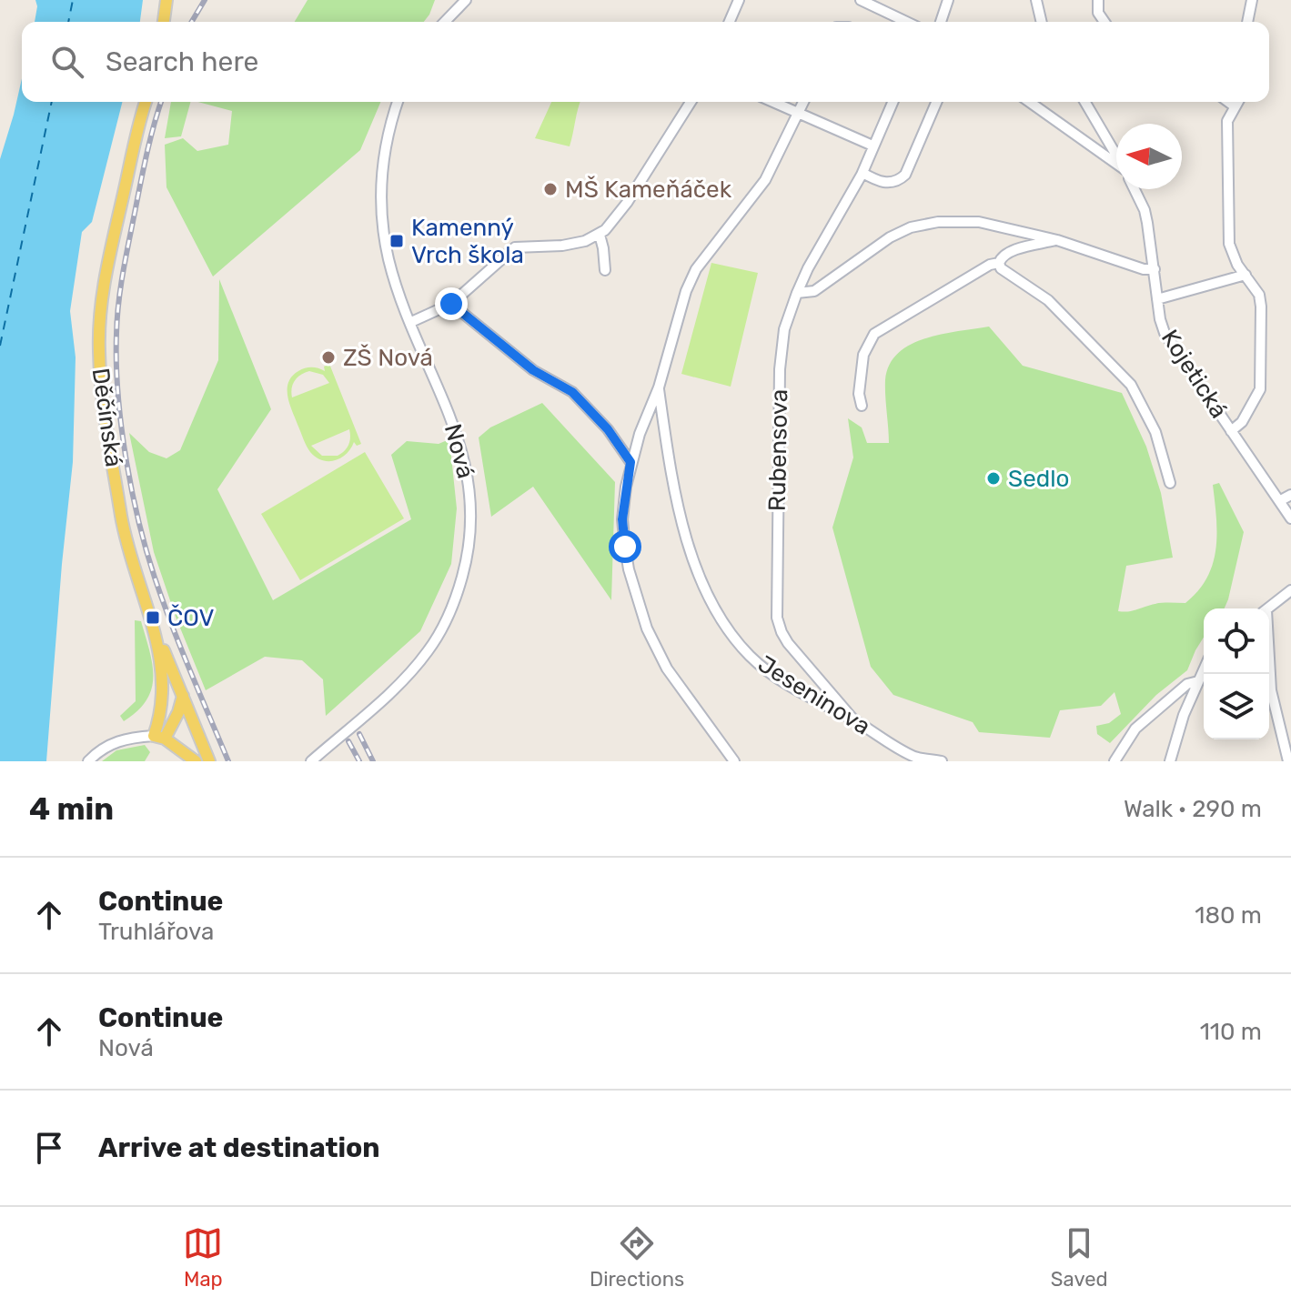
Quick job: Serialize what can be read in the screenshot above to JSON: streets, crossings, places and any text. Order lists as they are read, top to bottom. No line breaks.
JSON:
{"streets":{"main road":["Děčínská"],"street":["Kojetická","Rubensova","Nová","Jeseninova"]},"crossings":[["Rubensova","Jeseninova"]],"places":{"other":["MŠ Kameňáček","ZŠ Nová","Sedlo"],"transit":["Kamenný Vrch škola","ČOV"]},"north":"left","page":{"search":"Search here","heading":["4 min","Walk · 290 m"],"list":[["Continue","Truhlářova","180 m"],["Continue","Nová","110 m"],"Arrive at destination"],"nav":["Map","Directions","Saved"]}}
